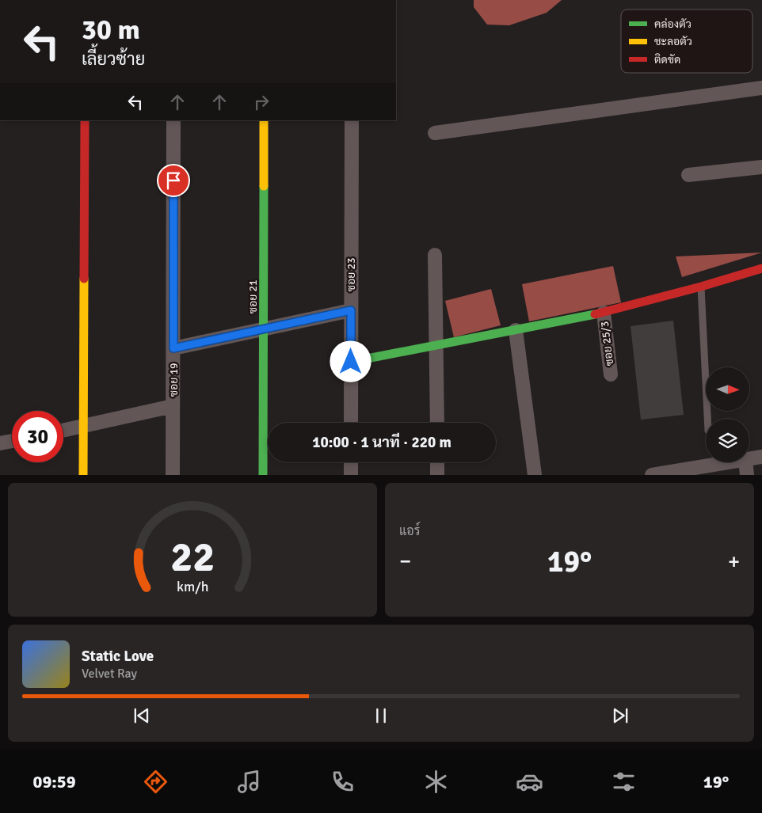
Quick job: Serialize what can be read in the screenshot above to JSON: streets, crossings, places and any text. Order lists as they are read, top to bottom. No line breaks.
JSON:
{"streets":{"street":["ซอย 23","ซอย 21","ซอย 25/3","ซอย 19"]},"legend":["คล่องตัว","ชะลอตัว","ติดขัด"],"north":"right","page":{"turn":["30 m","เลี้ยวซ้าย"],"limit":"30","trip":"10:00 · 1 นาที · 220 m","tile":"แอร์","heat":["−","19°","+"],"song":["Static Love","Velvet Ray"],"tabs":["09:59","19°"],"gauge":["22","km/h"]}}
